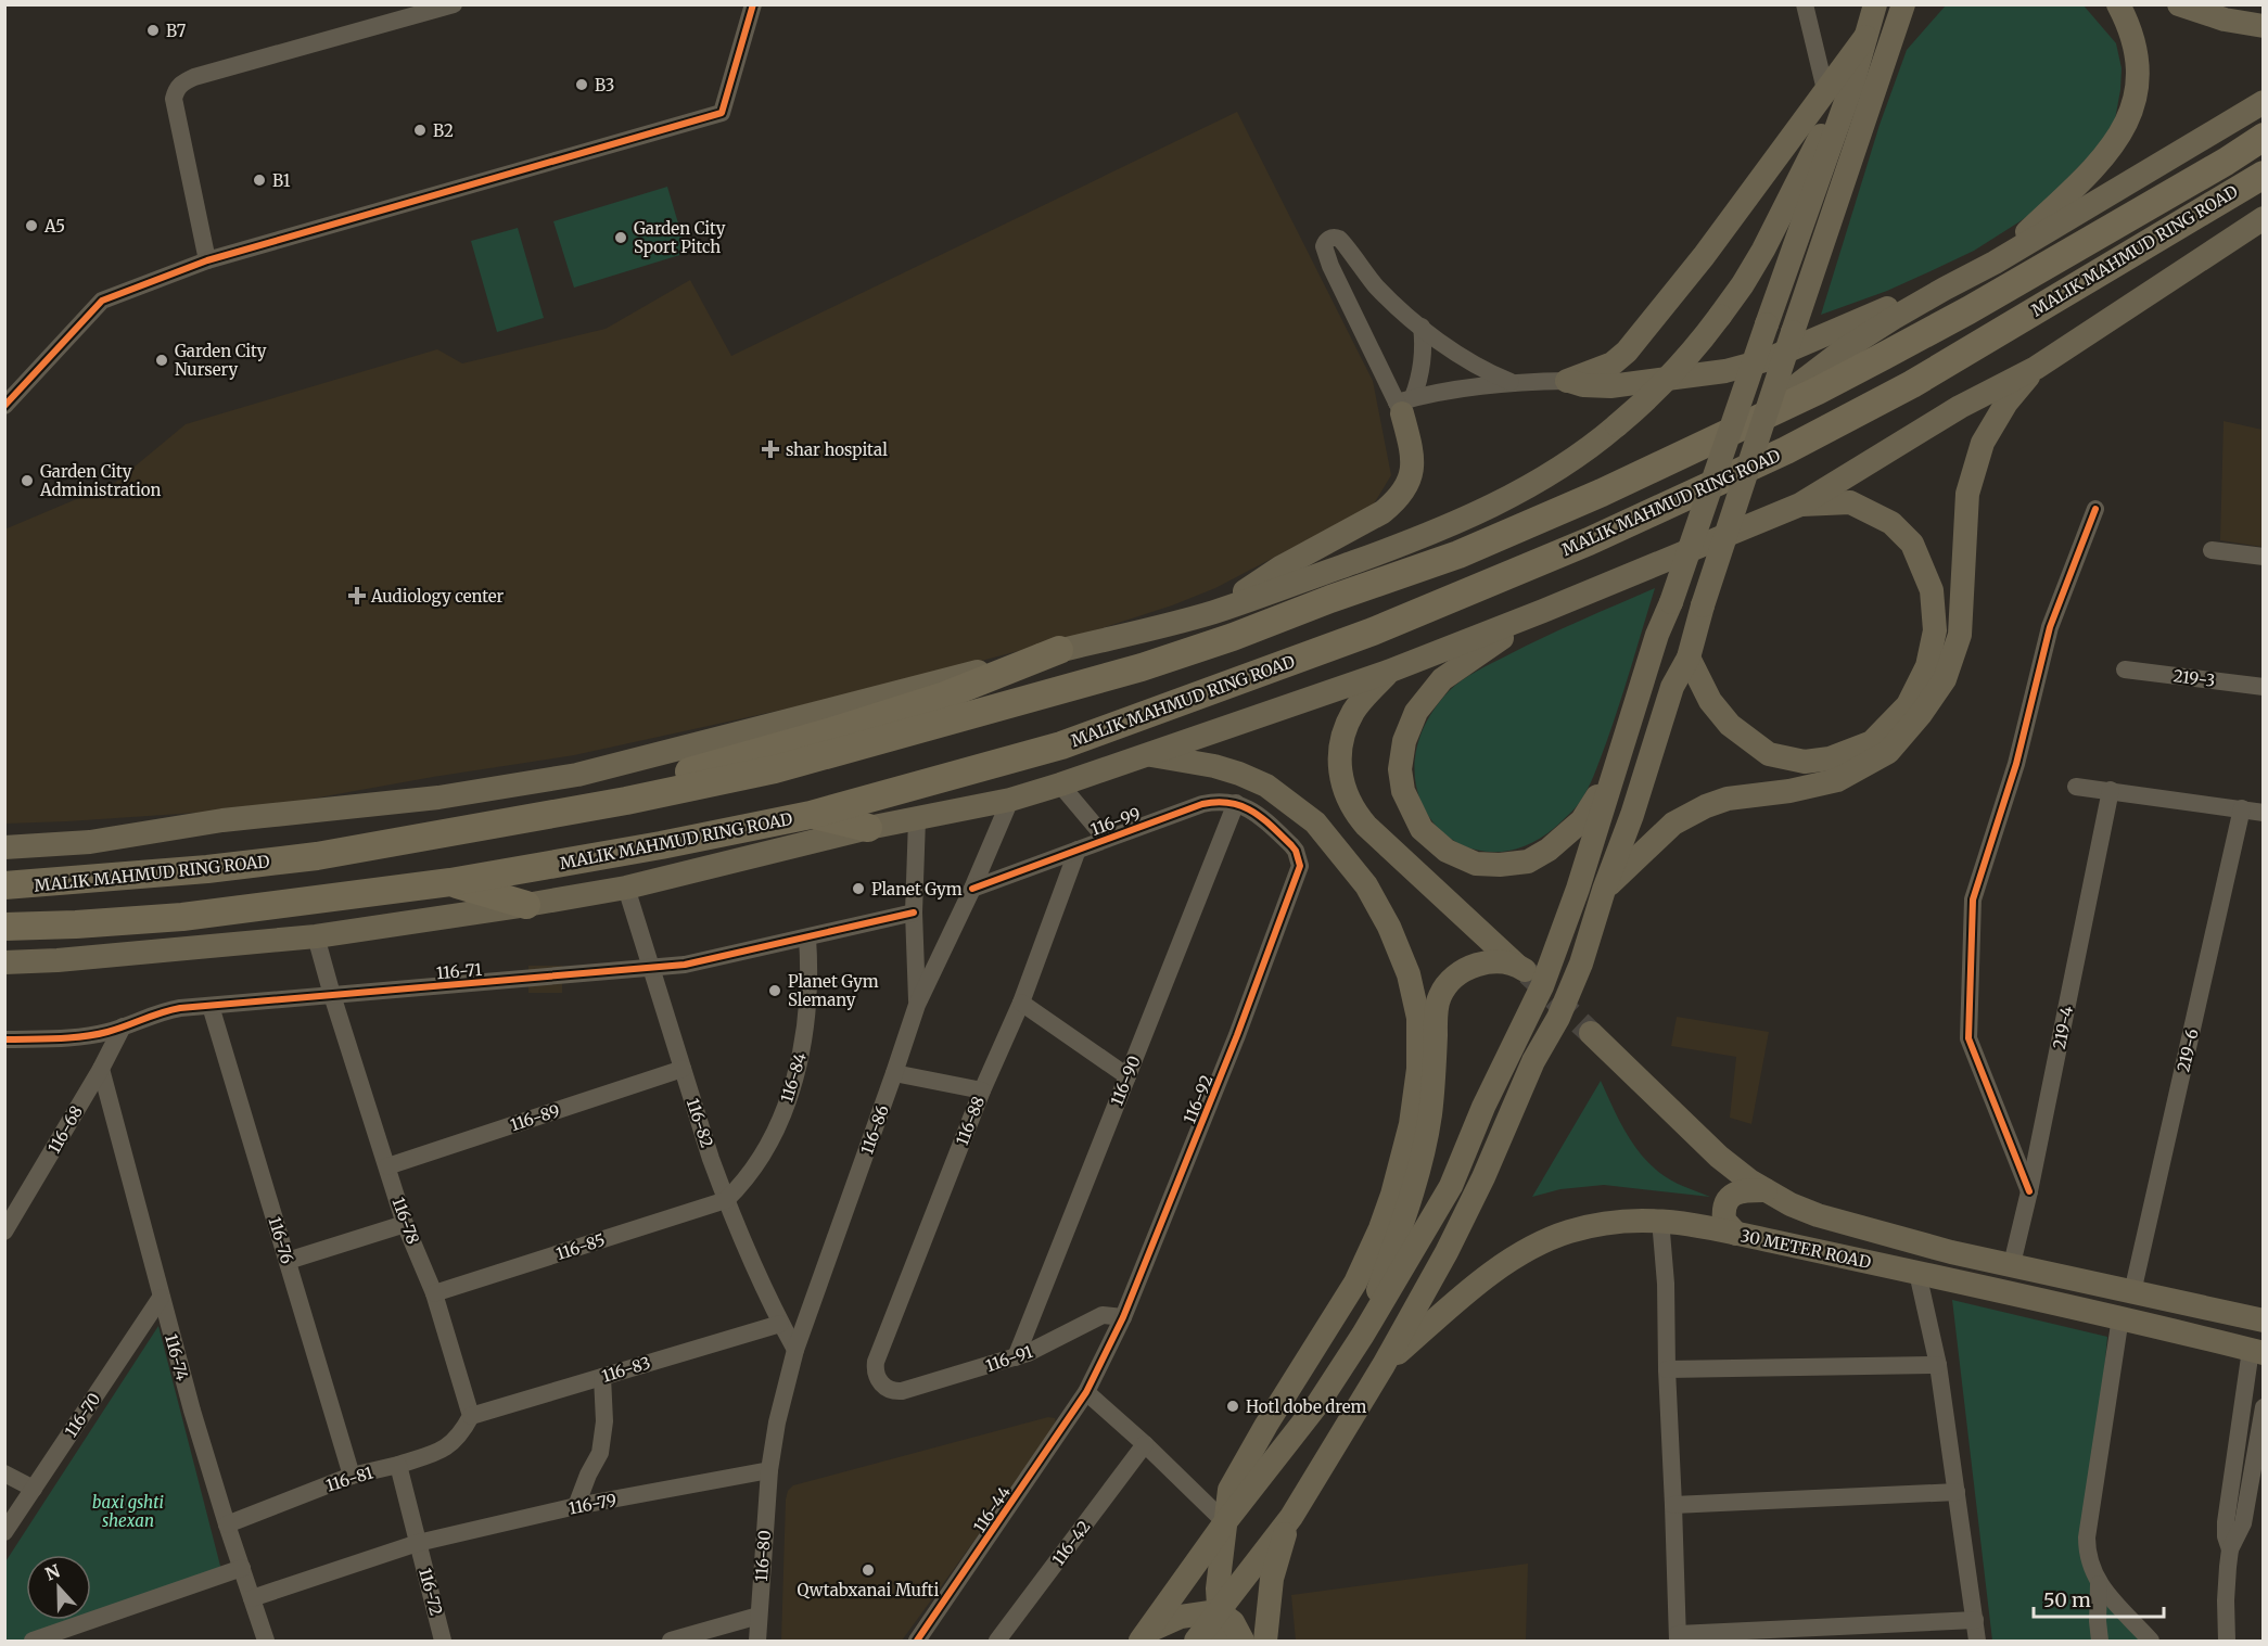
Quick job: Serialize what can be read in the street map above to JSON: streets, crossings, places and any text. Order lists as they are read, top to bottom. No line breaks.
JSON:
{"streets":{"highway":["MALIK MAHMUD RING ROAD"],"main road":["30 METER ROAD"],"street":["219-3","116-99","116-71","219-4","219-6","116-84","116-90","116-92","116-89","116-88","116-82","116-68","116-86","116-78","116-76","116-85","116-74","116-91","116-83","116-70","116-81","116-79","116-44","116-42","116-80","116-72"]},"crossings":[["116-99","116-90"],["116-99","116-92"],["116-99","116-88"],["116-99","116-86"],["116-71","116-84"],["116-71","116-82"],["116-71","116-68"],["116-71","116-78"],["116-71","116-76"],["219-4","30 METER ROAD"],["219-6","30 METER ROAD"],["116-84","116-82"],["116-84","116-85"],["116-90","116-92"],["116-90","116-91"],["116-92","116-91"],["116-92","116-44"],["116-89","116-82"],["116-89","116-78"],["116-88","116-91"],["116-82","116-86"],["116-82","116-85"],["116-82","116-83"],["116-68","116-74"],["116-86","116-79"],["116-86","116-80"],["116-78","116-85"],["116-78","116-83"],["116-76","116-81"],["116-74","116-70"],["116-74","116-81"],["116-74","116-79"],["116-79","116-80"],["116-79","116-72"]],"parks":["baxi gshti shexan"],"places":{"other":["B7","B3","B2","B1","A5","Garden City Sport Pitch","Garden City Nursery","Garden City Administration","Planet Gym","Planet Gym Slemany","Hotl dobe drem","Qwtabxanai Mufti"],"health":["shar hospital","Audiology center"]},"scale_bar":"50 m","north":"top"}
